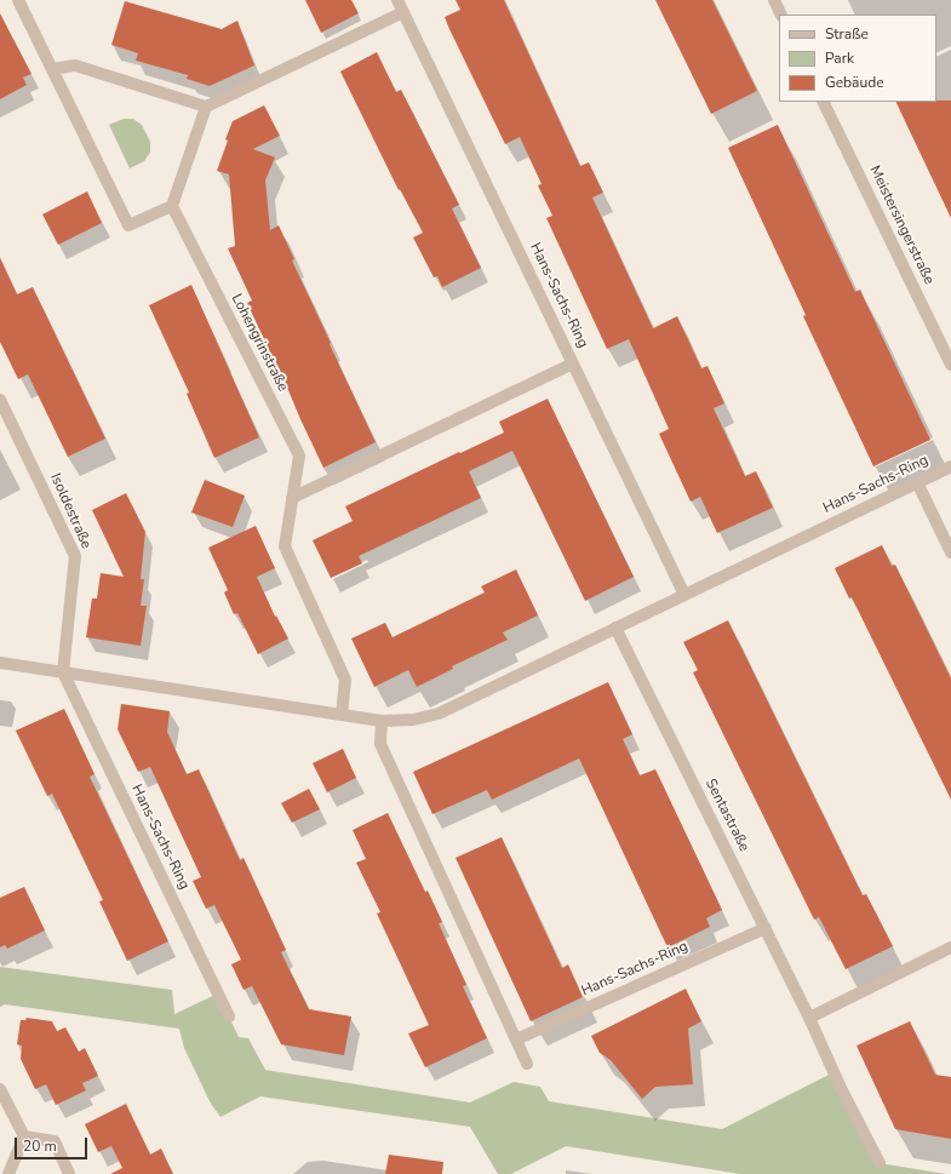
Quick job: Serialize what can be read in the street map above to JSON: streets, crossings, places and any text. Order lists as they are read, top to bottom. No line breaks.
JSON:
{"streets":{"street":["Meistersingerstraße","Hans-Sachs-Ring","Lohengrinstraße","Isoldestraße","Sentastraße"]},"crossings":[["Hans-Sachs-Ring","Lohengrinstraße"],["Hans-Sachs-Ring","Isoldestraße"],["Hans-Sachs-Ring","Sentastraße"]],"legend":["Straße","Park","Gebäude"],"scale_bar":"20 m"}
